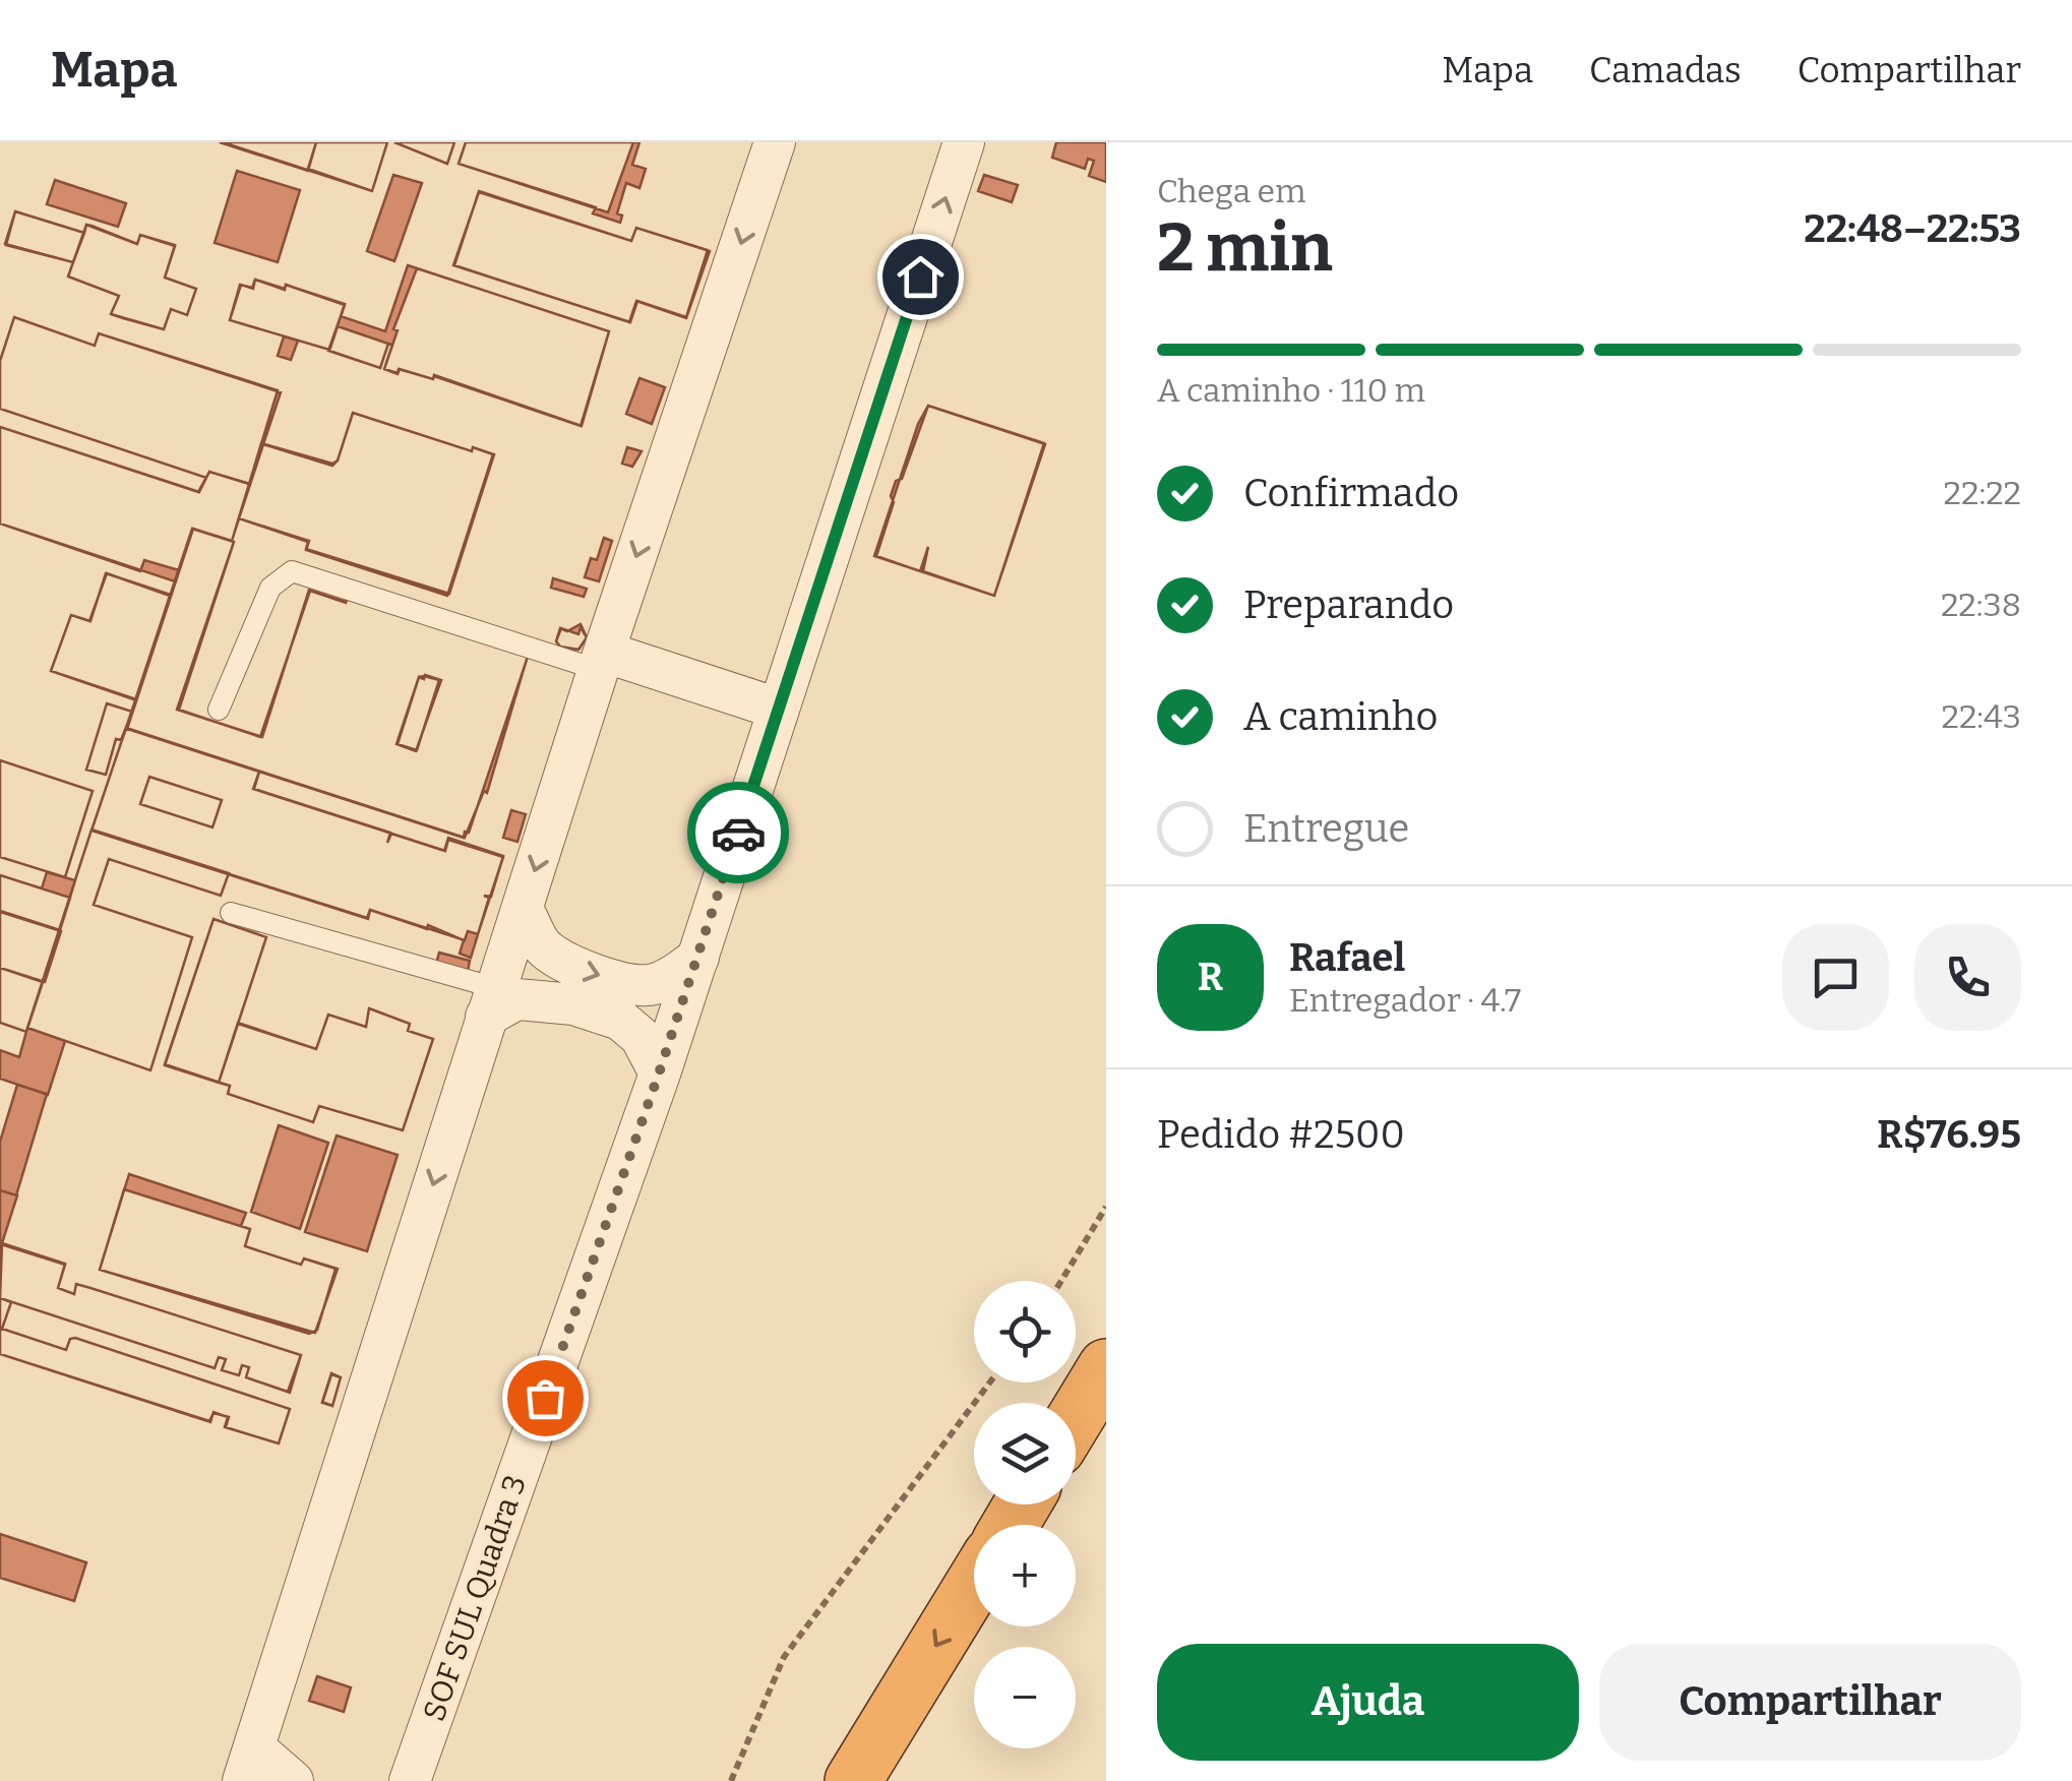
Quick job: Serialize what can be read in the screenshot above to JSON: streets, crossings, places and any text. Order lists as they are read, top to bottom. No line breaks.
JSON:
{"streets":{"street":["SOF SUL Quadra 3"]},"page":{"header":"Mapa","nav":["Mapa","Camadas","Compartilhar"],"heading":["2 min","Chega em","22:48–22:53"],"panel":["Rafael","Entregador · 4.7","Pedido #2500","R$76.95"],"bar":"A caminho · 110 m","list":[["Confirmado","22:22"],["Preparando","22:38"],["A caminho","22:43"],"Entregue"],"round":"R","map_buttons":["+","−"],"buttons":["Ajuda","Compartilhar"]}}
